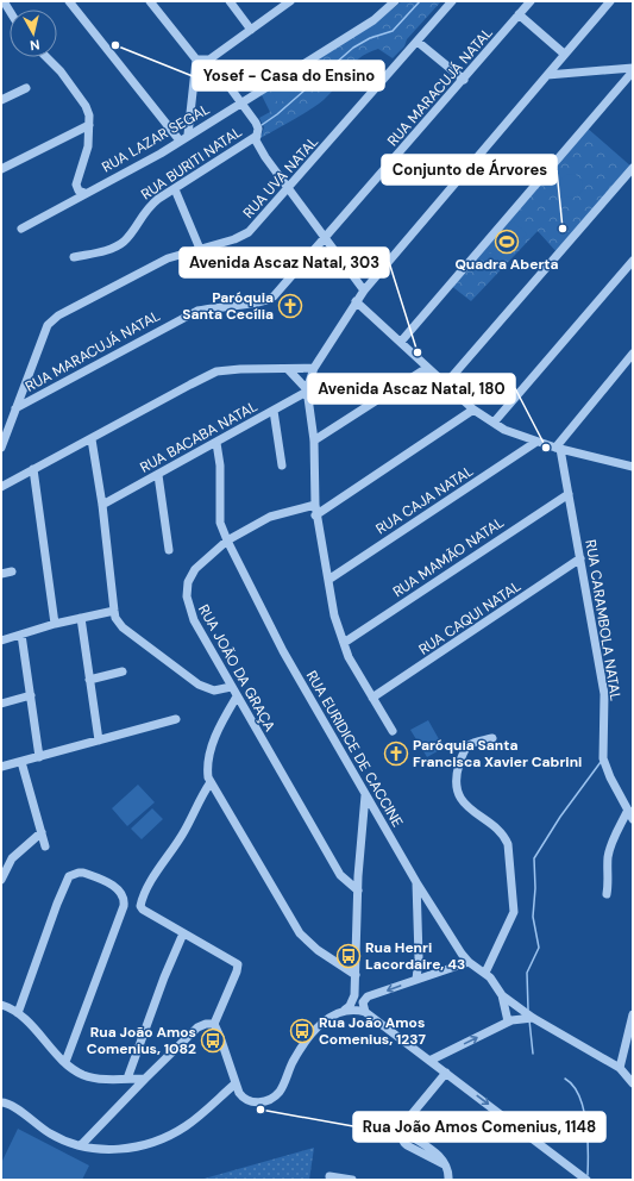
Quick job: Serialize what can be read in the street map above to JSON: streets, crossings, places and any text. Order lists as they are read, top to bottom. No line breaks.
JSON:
{"streets":{"street":["RUA MARACUJÁ NATAL","RUA LAZAR SEGAL","RUA BURITI NATAL","RUA UVA NATAL","RUA BACABA NATAL","RUA CAJA NATAL","RUA MAMÃO NATAL","RUA CAQUI NATAL","RUA CARAMBOLA NATAL","RUA JOÃO DA GRAÇA","RUA EURIDICE DE CACCINE"]},"crossings":[["RUA MARACUJÁ NATAL","RUA UVA NATAL"],["RUA BACABA NATAL","RUA EURIDICE DE CACCINE"],["RUA MAMÃO NATAL","RUA CARAMBOLA NATAL"],["RUA CAQUI NATAL","RUA CARAMBOLA NATAL"],["RUA JOÃO DA GRAÇA","RUA EURIDICE DE CACCINE"]],"places":{"other":["Yosef - Casa do Ensino","Conjunto de Árvores","Avenida Ascaz Natal, 303","Avenida Ascaz Natal, 180","Rua João Amos Comenius, 1148"],"sports":["Quadra Aberta"],"church":["Paróquia Santa Cecília","Paróquia Santa Francisca Xavier Cabrini"],"bus stop":["Rua Henri Lacordaire, 43","Rua João Amos Comenius, 1237","Rua João Amos Comenius, 1082"]},"north":"bottom"}
